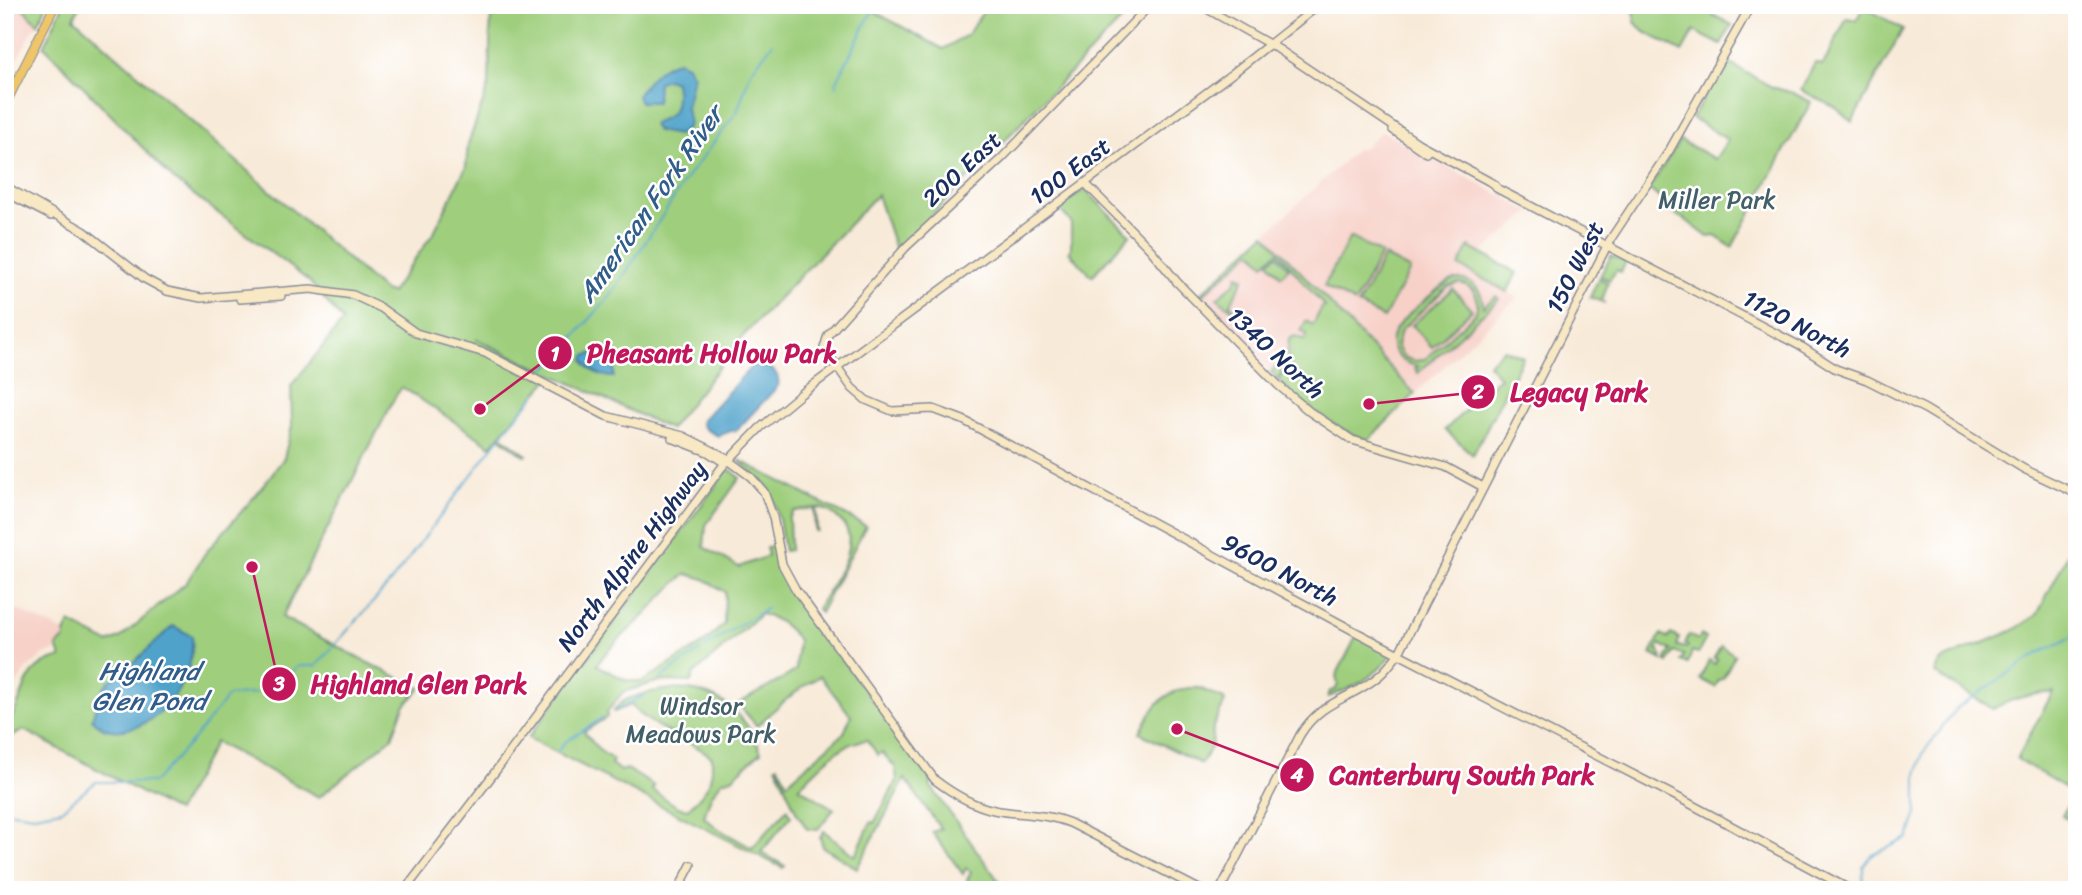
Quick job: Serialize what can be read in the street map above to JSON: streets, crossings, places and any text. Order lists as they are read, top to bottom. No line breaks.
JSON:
{"streets":{"street":["200 East","100 East","150 West","1120 North","1340 North","North Alpine Highway","9600 North"]},"crossings":[["200 East","100 East"],["200 East","North Alpine Highway"],["200 East","9600 North"],["100 East","1120 North"],["100 East","1340 North"],["100 East","North Alpine Highway"],["100 East","9600 North"],["150 West","1120 North"],["150 West","1340 North"],["150 West","9600 North"],["North Alpine Highway","9600 North"]],"water":["American Fork River","Highland Glen Pond"],"parks":["Miller Park","Windsor Meadows Park"],"places":["Legacy Park","Pheasant Hollow Park","Highland Glen Park","Canterbury South Park"]}
